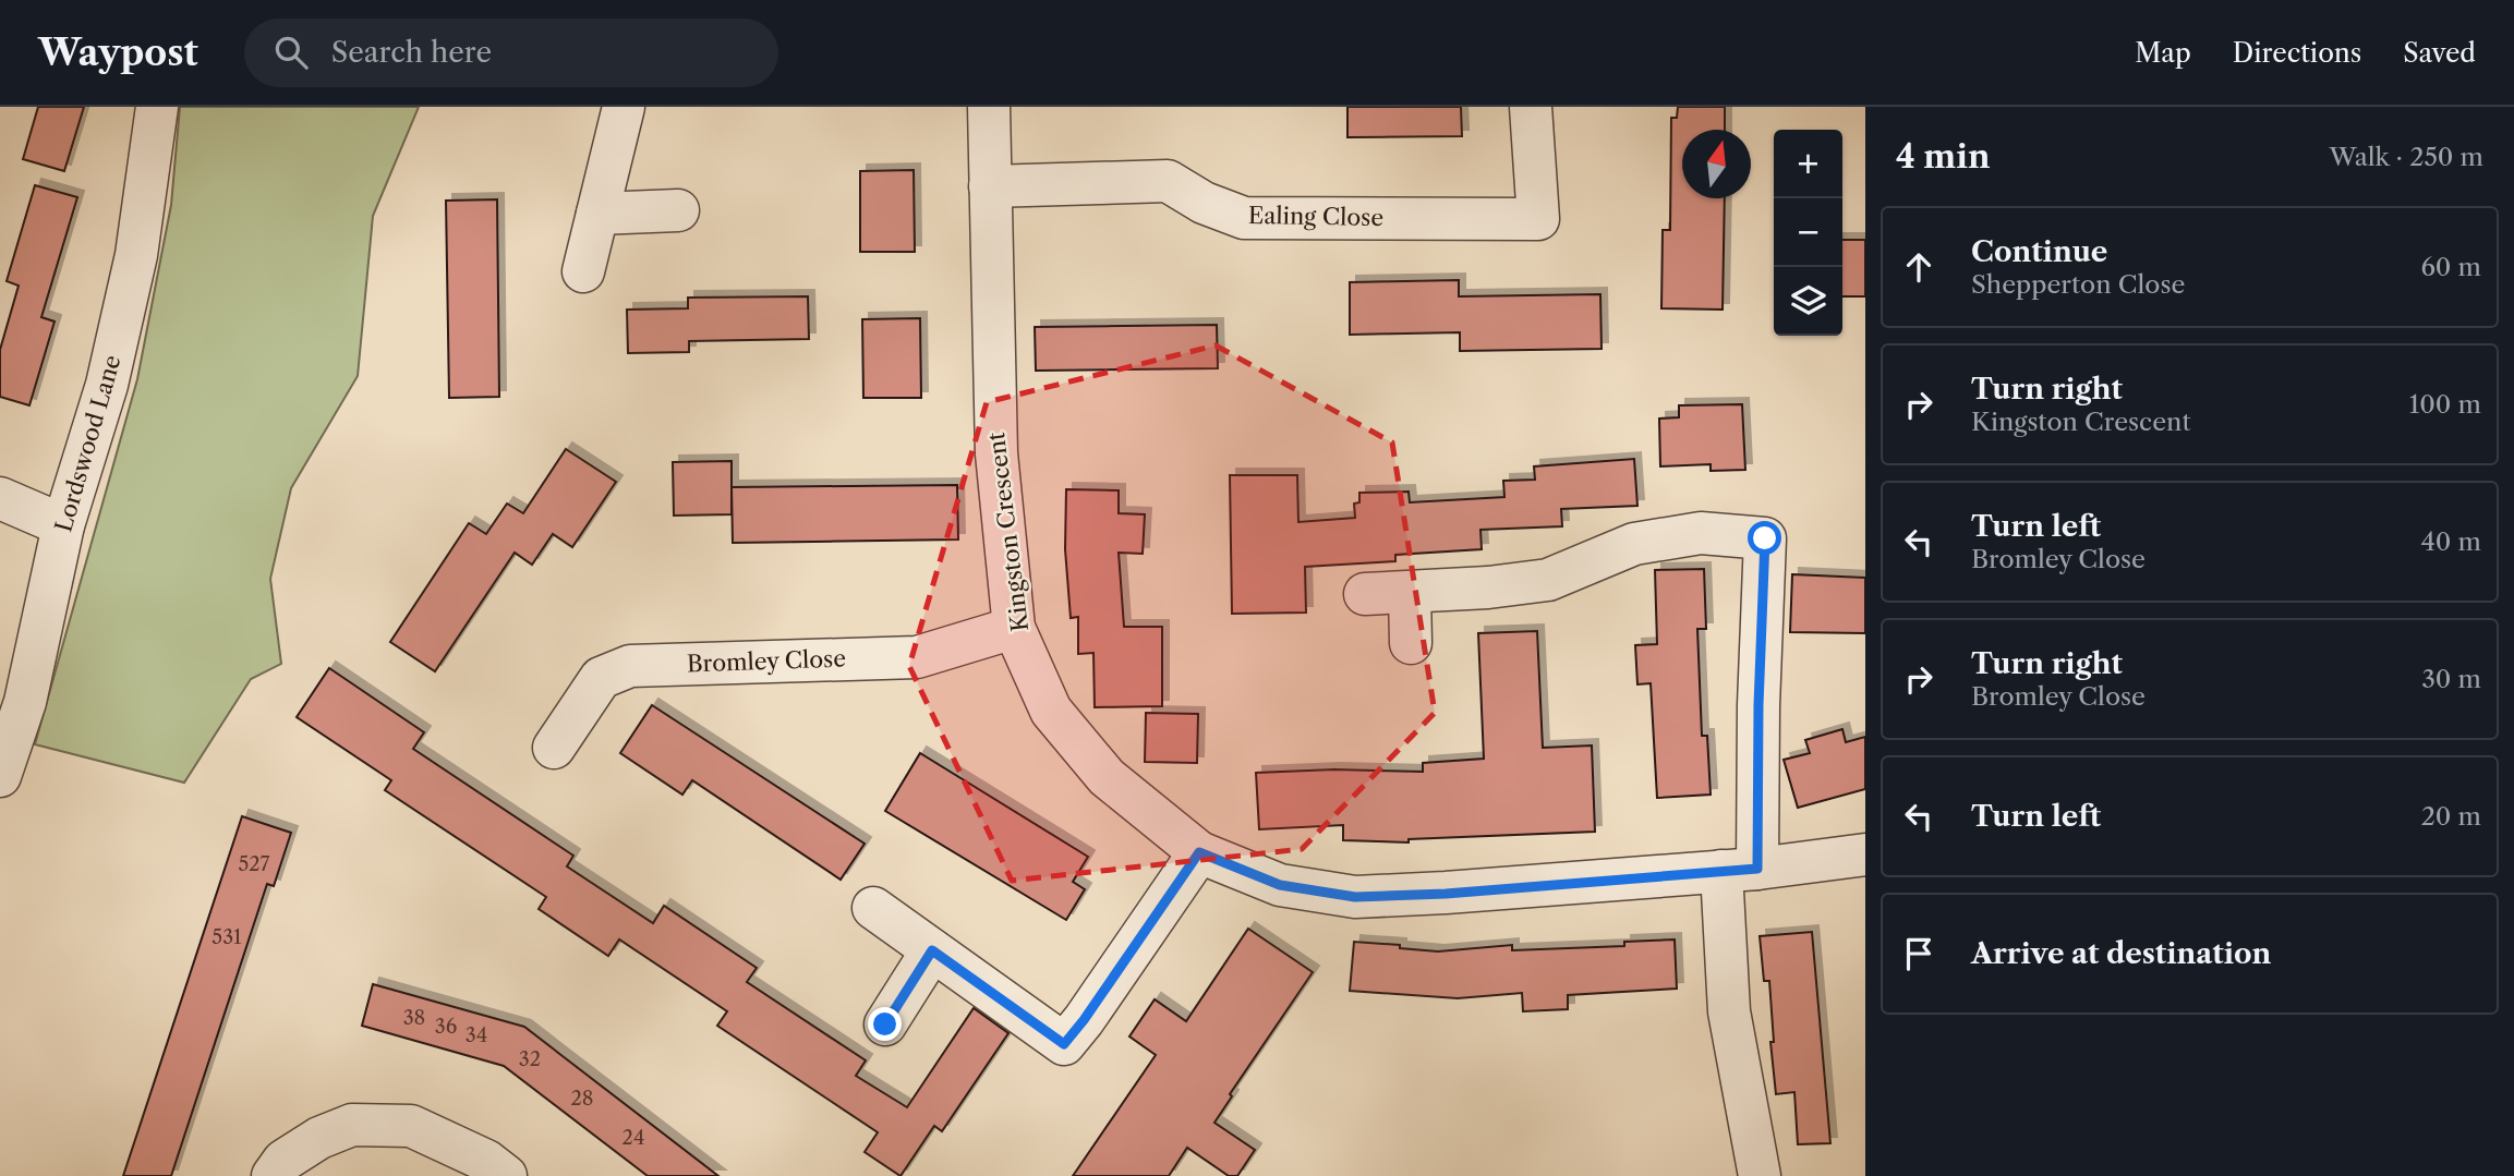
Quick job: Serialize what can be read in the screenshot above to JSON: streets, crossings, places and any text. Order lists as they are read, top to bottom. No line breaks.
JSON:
{"streets":{"street":["Ealing Close","Lordswood Lane","Kingston Crescent","Bromley Close"]},"crossings":[["Ealing Close","Kingston Crescent"],["Kingston Crescent","Bromley Close"]],"house_numbers":["527","531","38","36","34","32","28","24"],"north":"top","page":{"header":"Waypost","search":"Search here","nav":["Map","Directions","Saved"],"heading":["4 min","Walk · 250 m"],"map_buttons":["+","−"],"list":[["Continue","Shepperton Close","60 m"],["Turn right","Kingston Crescent","100 m"],["Turn left","Bromley Close","40 m"],["Turn right","Bromley Close","30 m"],["Turn left","20 m"],"Arrive at destination"]}}
